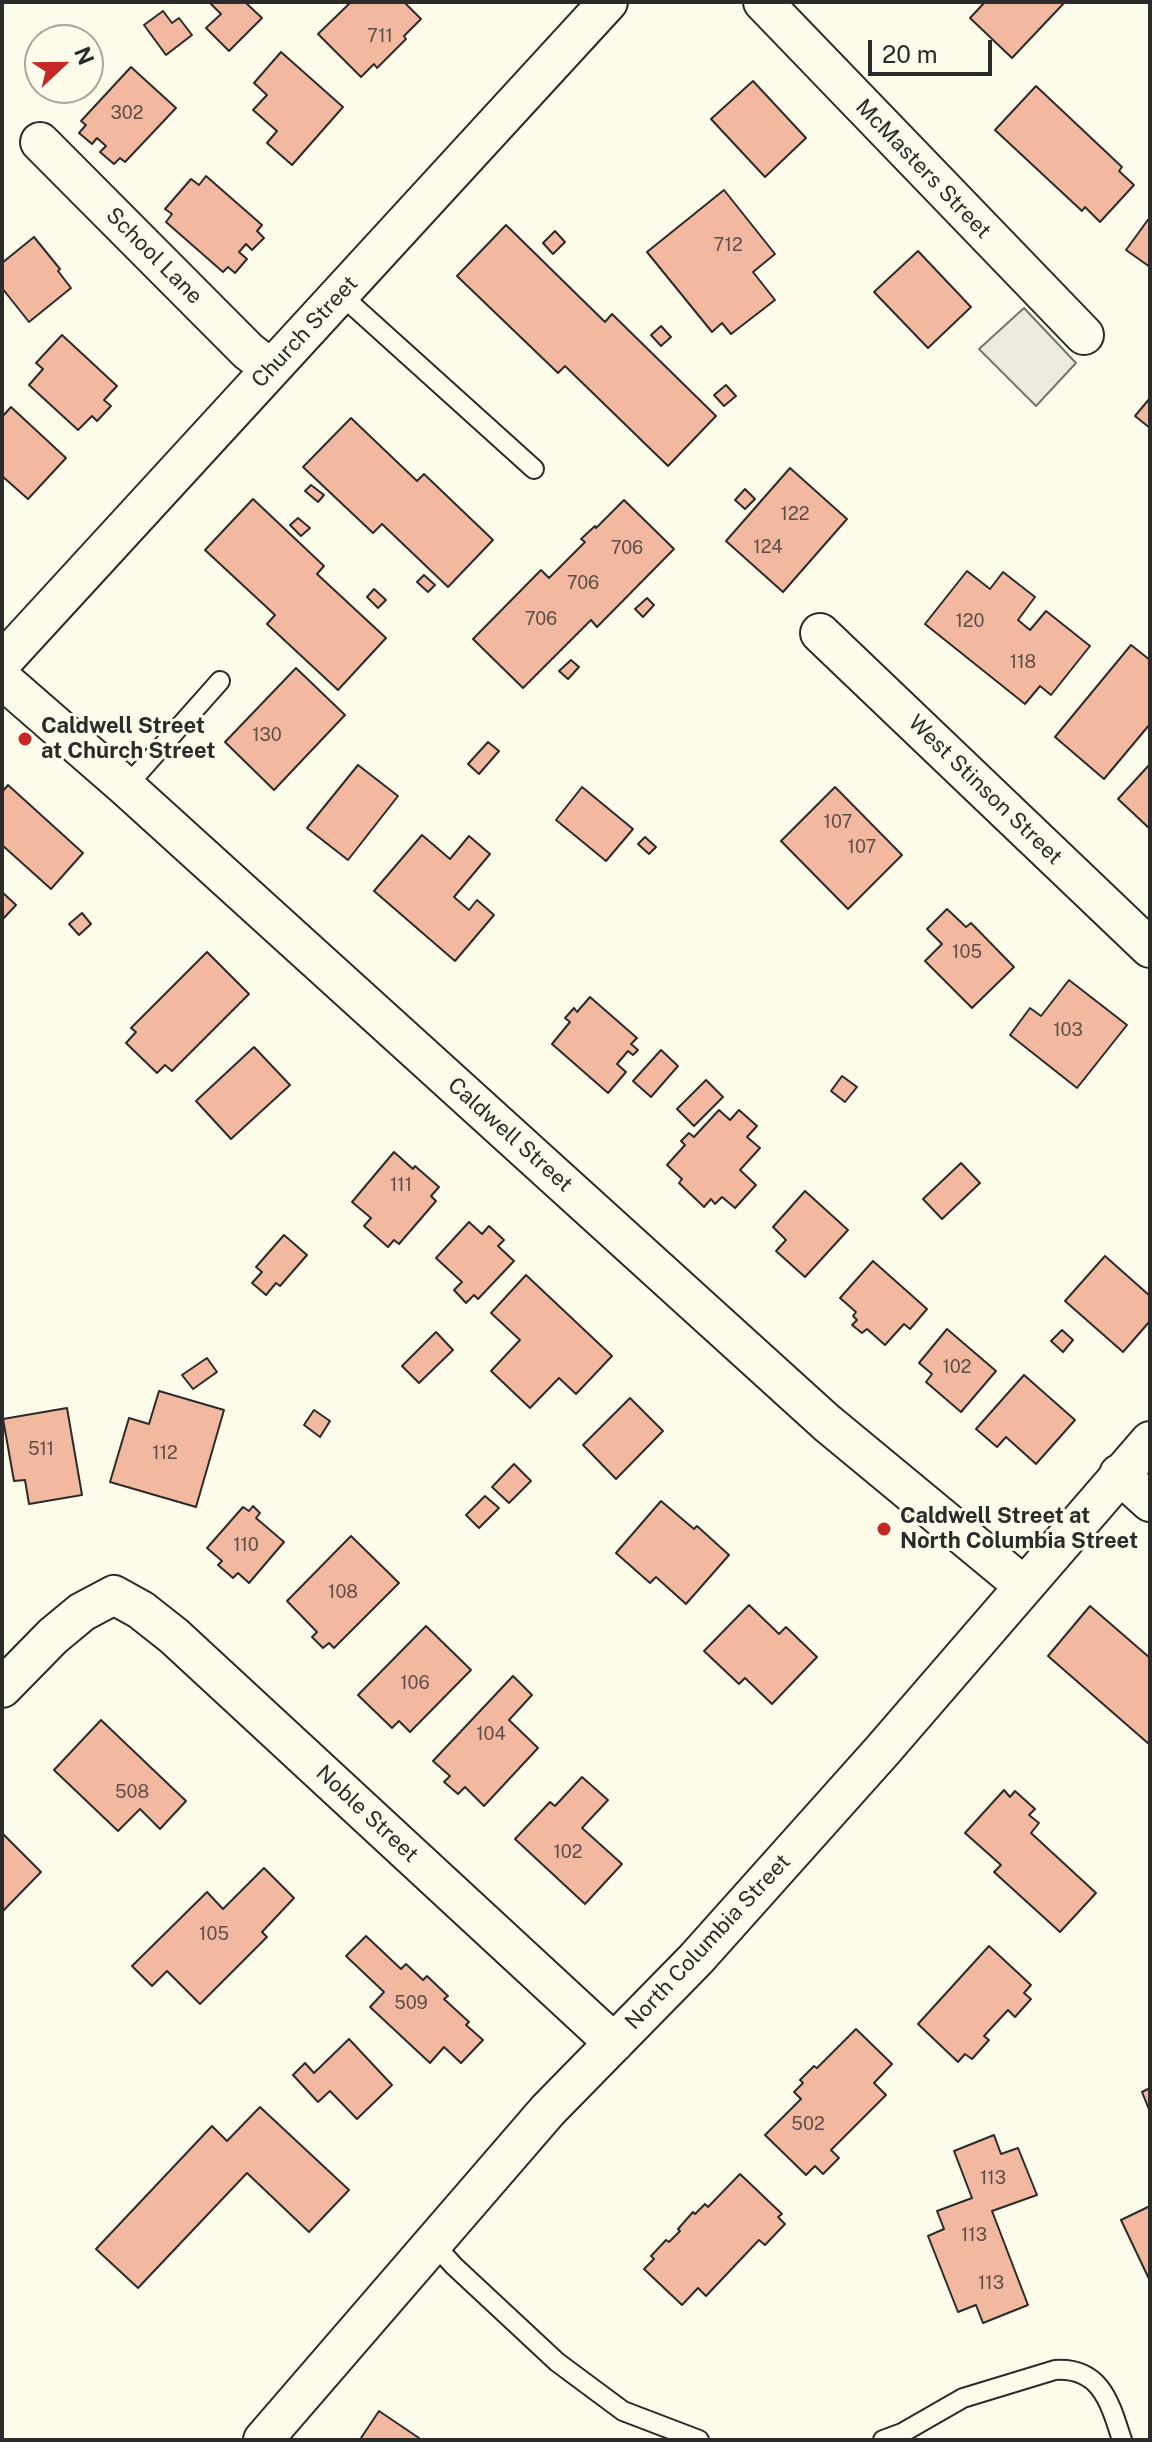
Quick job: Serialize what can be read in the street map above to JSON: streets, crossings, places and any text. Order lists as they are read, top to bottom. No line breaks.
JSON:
{"streets":{"street":["McMasters Street","School Lane","Church Street","West Stinson Street","Caldwell Street","Noble Street","North Columbia Street"]},"crossings":[["School Lane","Church Street"],["Caldwell Street","North Columbia Street"],["Noble Street","North Columbia Street"]],"places":["Caldwell Street at Church Street","Caldwell Street at North Columbia Street"],"house_numbers":["711","302","712","122","124","706","706","706","120","118","130","107","107","105","103","111","102","511","112","110","108","106","104","508","102","105","509","502","113","113","113"],"scale_bar":"20 m","north":"right"}
